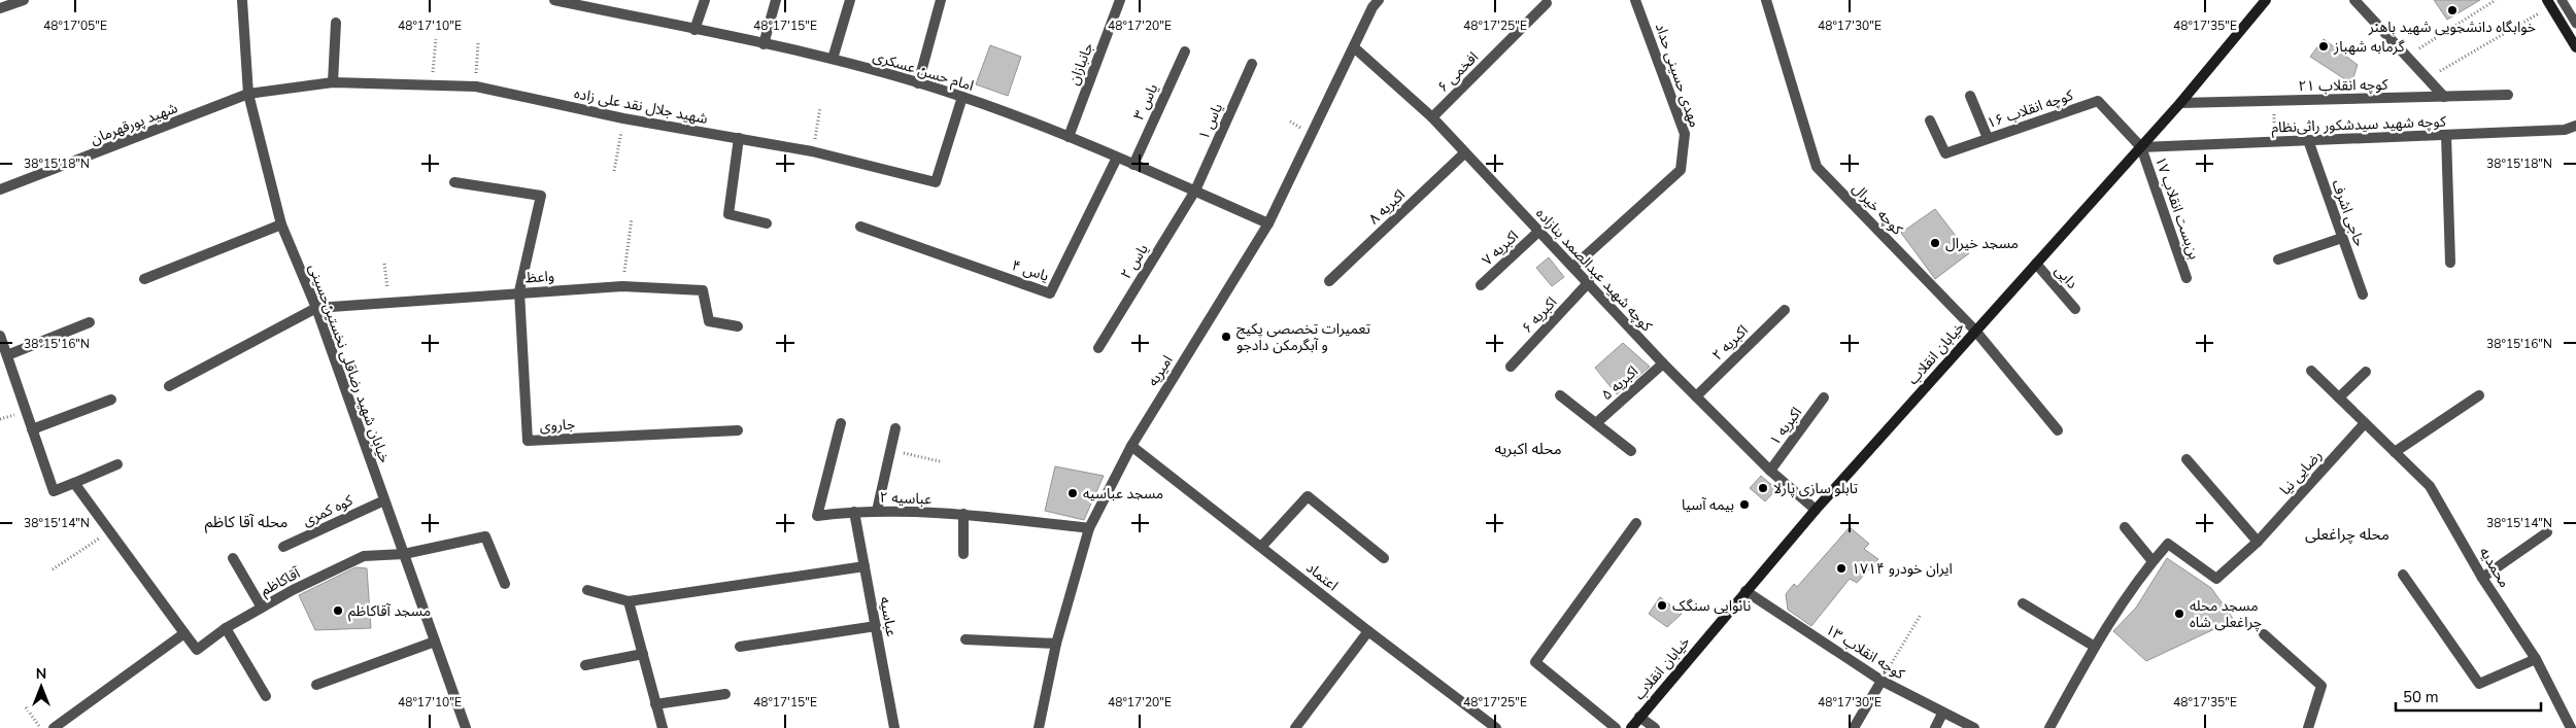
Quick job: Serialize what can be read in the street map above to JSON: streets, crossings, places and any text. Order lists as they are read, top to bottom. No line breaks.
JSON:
{"streets":{"main road":["خیابان انقلاب"],"street":["جانبازان","امام حسن عسکری","افخمی ۶","مهدی حسینی حداد","کوچه انقلاب ۲۱","یاس ۳","شهید جلال نقد علی زاده","کوچه انقلاب ۱۶","یاس ۱","شهید پورقهرمان","کوچه شهید سیدشکور راثی‌نظام","اکبریه ۸","بن‌بست انقلاب ۱۷","کوچه خیرال","حاجی اشرف","اکبریه ۷","یاس ۲","کوچه شهید عبدالصمد بنازاده","یاس ۴","واعظ","دایی","اکبریه ۶","اکبریه ۲","خیابان شهید رضاقلی نخستین‌حسینی","امیریه","اکبریه ۵","جاروی","اکبریه ۱","رضایی نیا","عباسیه ۲","کوه کمری","محمدیه","اعتماد","آقاکاظم","عباسیه","کوچه انقلاب ۱۳"]},"crossings":[["جانبازان","امام حسن عسکری"],["امام حسن عسکری","یاس ۳"],["امام حسن عسکری","شهید جلال نقد علی زاده"],["امام حسن عسکری","یاس ۱"],["امام حسن عسکری","یاس ۲"],["امام حسن عسکری","یاس ۴"],["امام حسن عسکری","امیریه"],["افخمی ۶","کوچه شهید عبدالصمد بنازاده"],["مهدی حسینی حداد","کوچه شهید عبدالصمد بنازاده"],["کوچه انقلاب ۲۱","خیابان انقلاب"],["شهید جلال نقد علی زاده","شهید پورقهرمان"],["شهید جلال نقد علی زاده","خیابان شهید رضاقلی نخستین‌حسینی"],["کوچه انقلاب ۱۶","کوچه شهید سیدشکور راثی‌نظام"],["کوچه انقلاب ۱۶","بن‌بست انقلاب ۱۷"],["کوچه انقلاب ۱۶","خیابان انقلاب"],["یاس ۱","یاس ۲"],["شهید پورقهرمان","خیابان شهید رضاقلی نخستین‌حسینی"],["کوچه شهید سیدشکور راثی‌نظام","بن‌بست انقلاب ۱۷"],["کوچه شهید سیدشکور راثی‌نظام","حاجی اشرف"],["کوچه شهید سیدشکور راثی‌نظام","خیابان انقلاب"],["اکبریه ۸","کوچه شهید عبدالصمد بنازاده"],["بن‌بست انقلاب ۱۷","خیابان انقلاب"],["کوچه خیرال","خیابان انقلاب"],["اکبریه ۷","کوچه شهید عبدالصمد بنازاده"],["کوچه شهید عبدالصمد بنازاده","اکبریه ۶"],["کوچه شهید عبدالصمد بنازاده","اکبریه ۲"],["کوچه شهید عبدالصمد بنازاده","خیابان انقلاب"],["کوچه شهید عبدالصمد بنازاده","امیریه"],["کوچه شهید عبدالصمد بنازاده","اکبریه ۵"],["کوچه شهید عبدالصمد بنازاده","اکبریه ۱"],["واعظ","خیابان شهید رضاقلی نخستین‌حسینی"],["واعظ","جاروی"],["دایی","خیابان انقلاب"],["خیابان انقلاب","کوچه انقلاب ۱۳"],["خیابان شهید رضاقلی نخستین‌حسینی","کوه کمری"],["خیابان شهید رضاقلی نخستین‌حسینی","آقاکاظم"],["امیریه","عباسیه ۲"],["امیریه","اعتماد"],["رضایی نیا","محمدیه"],["عباسیه ۲","عباسیه"]],"districts":["محله اکبریه","محله آقا کاظم","محله چراغعلی"],"places":["خوابگاه دانشجویی شهید باهنر","گرمابه شهباز","مسجد خیرال","تعمیرات تخصصی پکیج و آبگرمکن دادجو","تابلو سازی پارلا","مسجد عباسیه","بیمه آسیا","ایران خودرو ۱۷۱۴","نانوایی سنگک","مسجد آقاکاظم","مسجد محله چراغعلی شاه"],"scale_bar":"50 m","north":"top","coordinates":["48°17'05\"E","48°17'10\"E","48°17'15\"E","48°17'20\"E","48°17'25\"E","48°17'30\"E","48°17'35\"E","38°15'18\"N","38°15'16\"N","38°15'14\"N"]}
